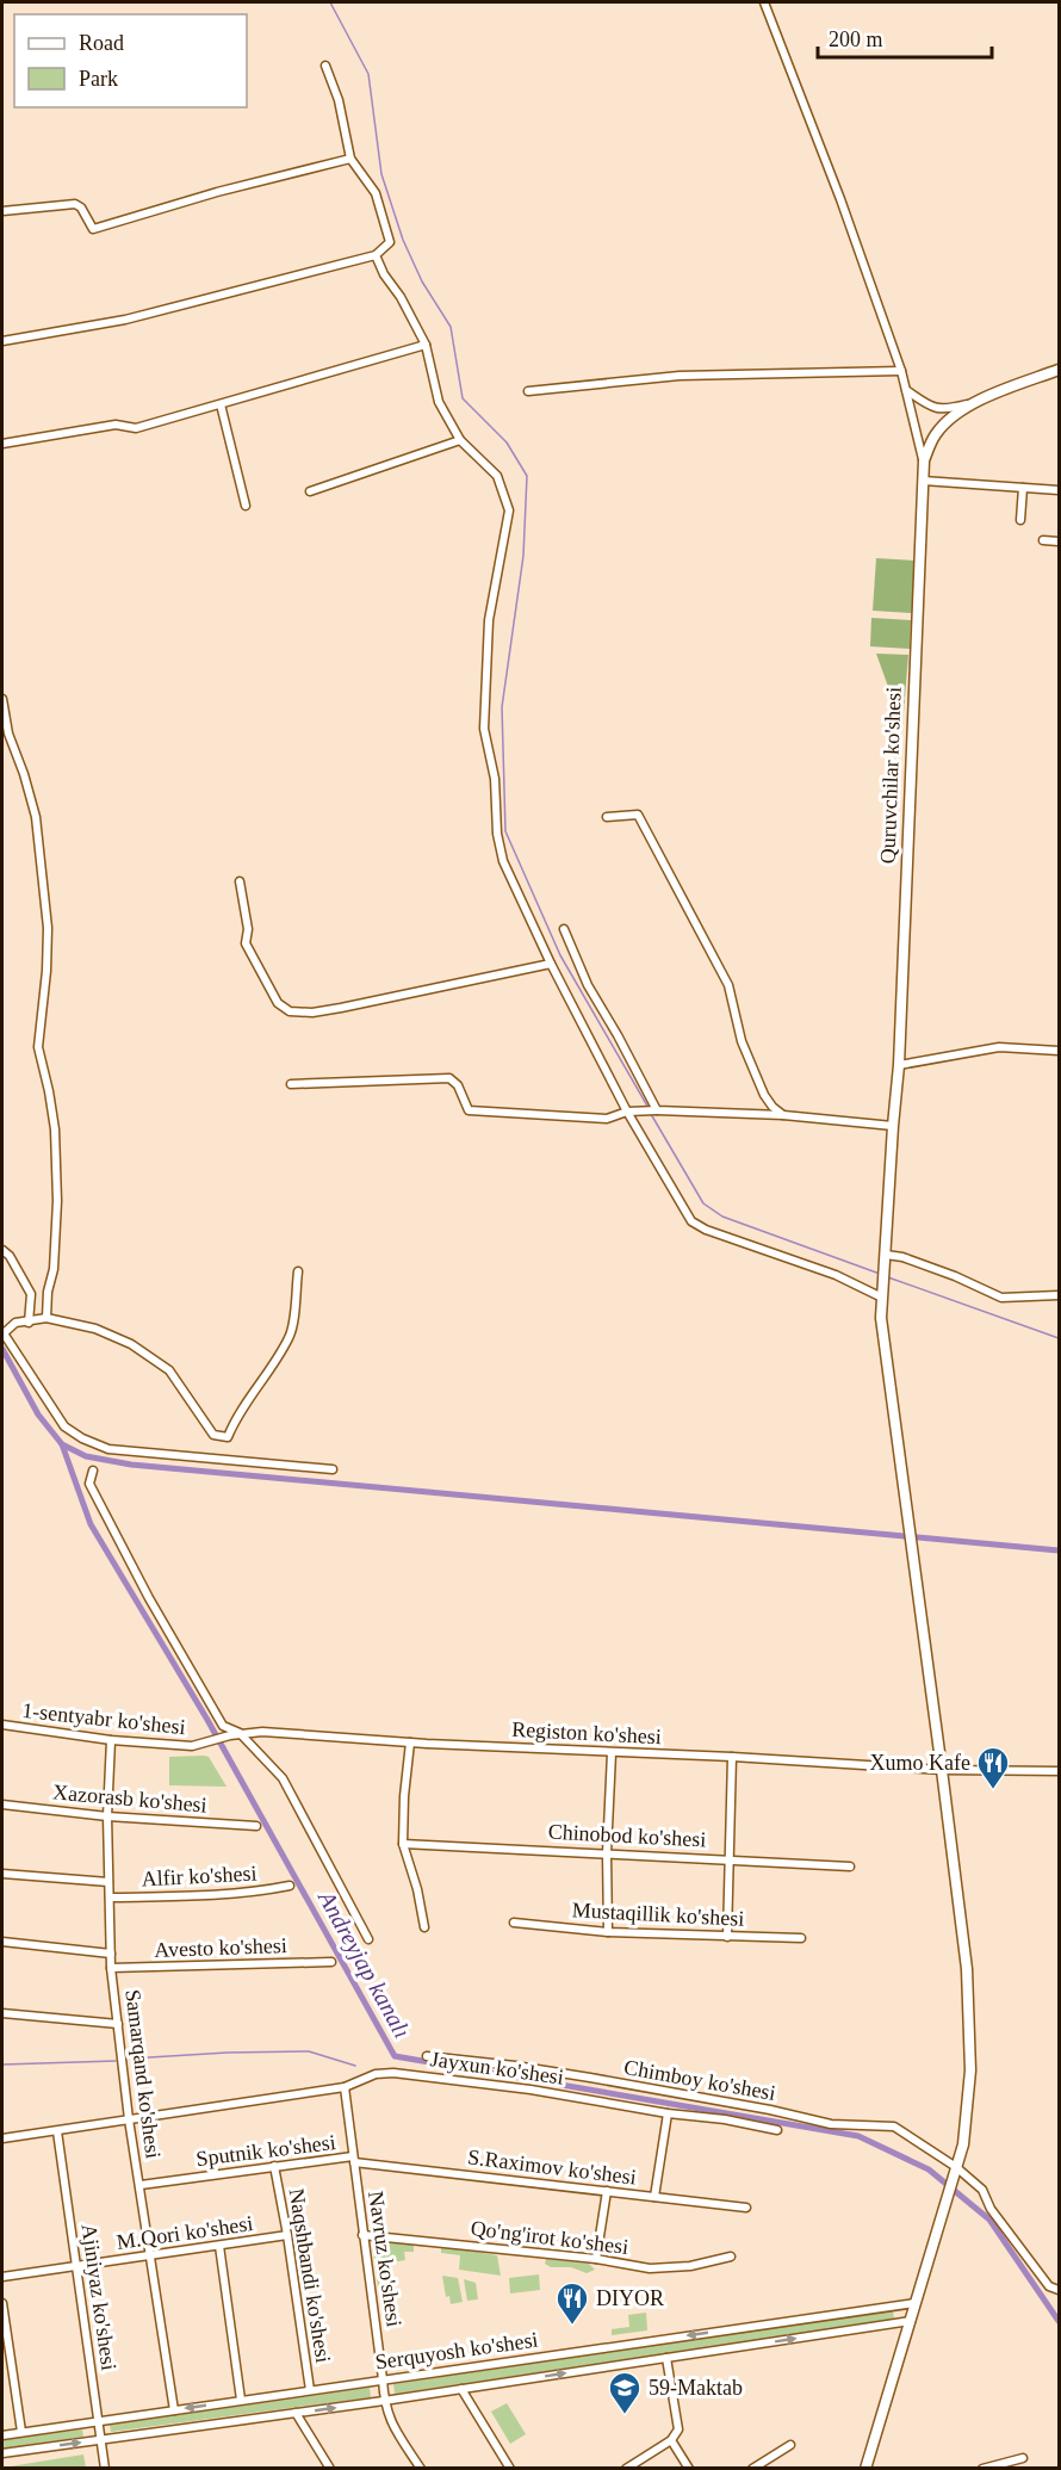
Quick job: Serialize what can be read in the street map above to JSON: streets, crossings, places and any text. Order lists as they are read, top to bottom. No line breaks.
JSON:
{"streets":{"main road":["Quruvchilar ko'shesi"],"street":["1-sentyabr ko'shesi","Registon ko'shesi","Xazorasb ko'shesi","Chinobod ko'shesi","Alfir ko'shesi","Mustaqillik ko'shesi","Avesto ko'shesi","Jayxun ko'shesi","Samarqand ko'shesi","Chimboy ko'shesi","Sputnik ko'shesi","S.Raximov ko'shesi","M.Qori ko'shesi","Qo'ng'irot ko'shesi","Navruz ko'shesi","Naqshbandi ko'shesi","Ajiniyaz ko'shesi","Serquyosh ko'shesi"]},"crossings":[["Quruvchilar ko'shesi","Registon ko'shesi"],["Quruvchilar ko'shesi","Chimboy ko'shesi"],["Quruvchilar ko'shesi","Serquyosh ko'shesi"],["1-sentyabr ko'shesi","Registon ko'shesi"],["1-sentyabr ko'shesi","Samarqand ko'shesi"],["Xazorasb ko'shesi","Samarqand ko'shesi"],["Alfir ko'shesi","Samarqand ko'shesi"],["Avesto ko'shesi","Samarqand ko'shesi"],["Jayxun ko'shesi","Samarqand ko'shesi"],["Jayxun ko'shesi","Navruz ko'shesi"],["Jayxun ko'shesi","Ajiniyaz ko'shesi"],["Samarqand ko'shesi","Sputnik ko'shesi"],["Samarqand ko'shesi","M.Qori ko'shesi"],["Samarqand ko'shesi","Serquyosh ko'shesi"],["Sputnik ko'shesi","S.Raximov ko'shesi"],["Sputnik ko'shesi","Navruz ko'shesi"],["Sputnik ko'shesi","Naqshbandi ko'shesi"],["S.Raximov ko'shesi","Navruz ko'shesi"],["M.Qori ko'shesi","Naqshbandi ko'shesi"],["M.Qori ko'shesi","Ajiniyaz ko'shesi"],["Qo'ng'irot ko'shesi","Navruz ko'shesi"],["Navruz ko'shesi","Serquyosh ko'shesi"],["Naqshbandi ko'shesi","Serquyosh ko'shesi"],["Ajiniyaz ko'shesi","Serquyosh ko'shesi"]],"water":["Andreyjap kanalı"],"places":{"restaurant":["Xumo Kafe","DIYOR"],"school or university":["59-Maktab"]},"legend":["Road","Park"],"scale_bar":"200 m"}
